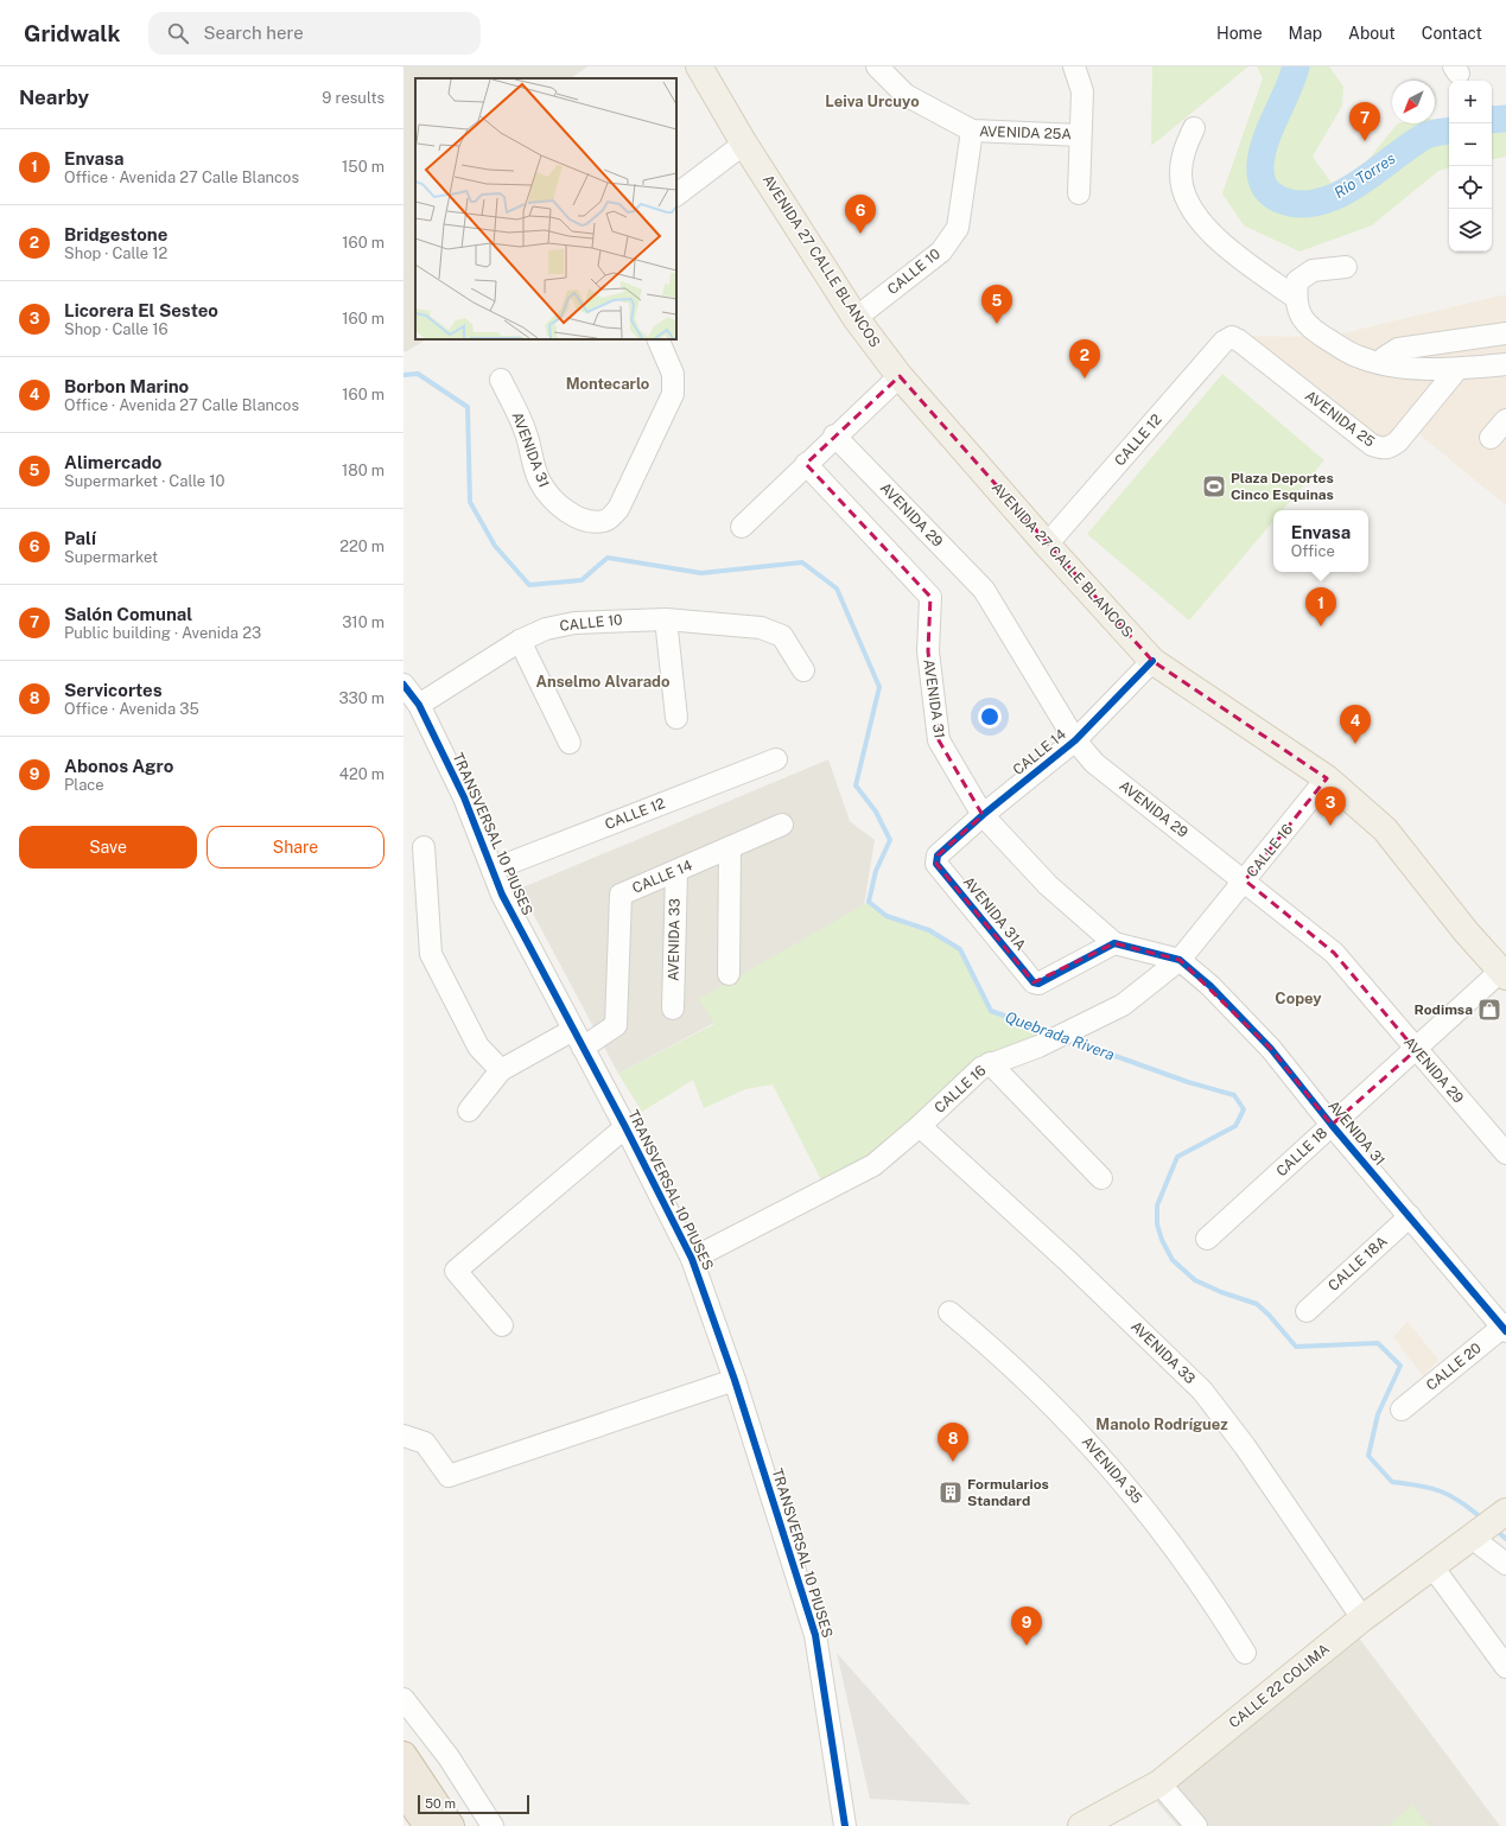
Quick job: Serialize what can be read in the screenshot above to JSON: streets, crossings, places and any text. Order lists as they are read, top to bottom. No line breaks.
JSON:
{"streets":{"main road":["AVENIDA 27 CALLE BLANCOS","CALLE 22 COLIMA"],"street":["AVENIDA 25A","CALLE 10","AVENIDA 25","CALLE 12","AVENIDA 31","AVENIDA 29","CALLE 14","TRANSVERSAL 10 PIUSES","CALLE 16","AVENIDA 31A","AVENIDA 33","CALLE 18","CALLE 18A","CALLE 20","AVENIDA 35"]},"crossings":[["AVENIDA 25A","CALLE 10"],["AVENIDA 27 CALLE BLANCOS","CALLE 10"],["AVENIDA 27 CALLE BLANCOS","CALLE 12"],["AVENIDA 27 CALLE BLANCOS","CALLE 14"],["AVENIDA 27 CALLE BLANCOS","CALLE 16"],["AVENIDA 27 CALLE BLANCOS","CALLE 18"],["CALLE 10","TRANSVERSAL 10 PIUSES"],["AVENIDA 25","CALLE 12"],["CALLE 12","TRANSVERSAL 10 PIUSES"],["AVENIDA 31","CALLE 14"],["AVENIDA 31","CALLE 16"],["AVENIDA 31","AVENIDA 31A"],["AVENIDA 31","CALLE 18"],["AVENIDA 31","CALLE 18A"],["AVENIDA 31","CALLE 20"],["AVENIDA 29","CALLE 14"],["AVENIDA 29","CALLE 16"],["AVENIDA 29","CALLE 18"],["CALLE 14","TRANSVERSAL 10 PIUSES"],["CALLE 14","AVENIDA 31A"],["CALLE 14","AVENIDA 33"],["TRANSVERSAL 10 PIUSES","CALLE 16"],["CALLE 16","AVENIDA 33"],["AVENIDA 33","CALLE 22 COLIMA"]],"districts":["Leiva Urcuyo","Montecarlo","Anselmo Alvarado","Copey","Manolo Rodríguez"],"water":["Río Torres","Quebrada Rivera"],"places":{"sports":["Plaza Deportes Cinco Esquinas"],"shop":["Rodimsa"],"building":["Formularios Standard"]},"scale_bar":"50 m","north":"bottom left","page":{"header":"Gridwalk","search":"Search here","nav":["Home","Map","About","Contact"],"heading":["Nearby","9 results"],"map_buttons":["+","−"],"pins":["7","6","5","2","1","4","3","8","9"],"list":[{"mark":"1","name":"Envasa","note":"Office · Avenida 27 Calle Blancos","value":"150 m"},{"mark":"2","name":"Bridgestone","note":"Shop · Calle 12","value":"160 m"},{"mark":"3","name":"Licorera El Sesteo","note":"Shop · Calle 16","value":"160 m"},{"mark":"4","name":"Borbon Marino","note":"Office · Avenida 27 Calle Blancos","value":"160 m"},{"mark":"5","name":"Alimercado","note":"Supermarket · Calle 10","value":"180 m"},{"mark":"6","name":"Palí","note":"Supermarket","value":"220 m"},{"mark":"7","name":"Salón Comunal","note":"Public building · Avenida 23","value":"310 m"},{"mark":"8","name":"Servicortes","note":"Office · Avenida 35","value":"330 m"},{"mark":"9","name":"Abonos Agro","note":"Place","value":"420 m"}],"popup":["Envasa","Office"],"buttons":["Save","Share"],"scale":"50 m"}}
